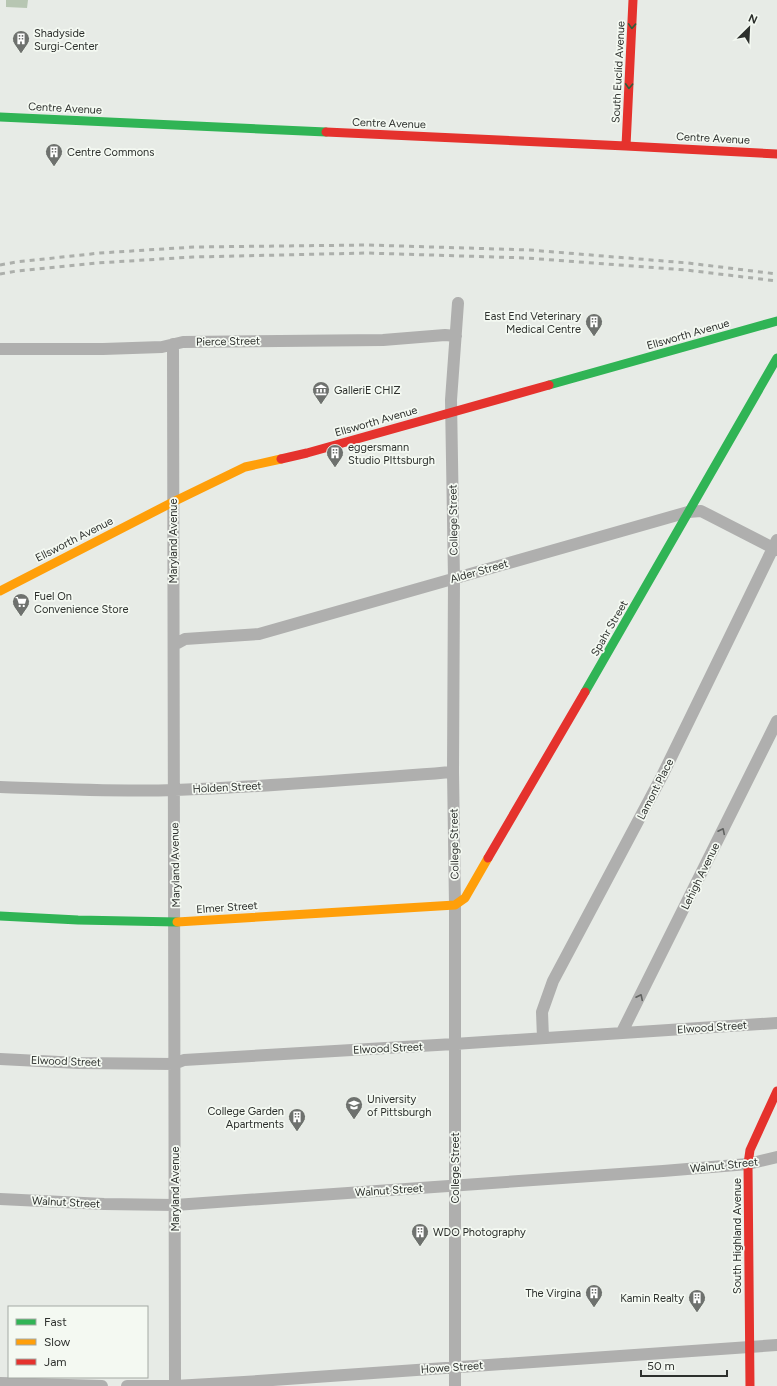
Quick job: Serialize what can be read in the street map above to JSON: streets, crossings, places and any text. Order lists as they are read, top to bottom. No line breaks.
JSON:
{"streets":{"street":["South Euclid Avenue","Centre Avenue","Ellsworth Avenue","Pierce Street","College Street","Maryland Avenue","Alder Street","Spahr Street","Holden Street","Lamont Place","Lehigh Avenue","Elmer Street","Elwood Street","Walnut Street","South Highland Avenue","Howe Street"]},"crossings":[["South Euclid Avenue","Centre Avenue"],["Ellsworth Avenue","College Street"],["Ellsworth Avenue","Maryland Avenue"],["Pierce Street","College Street"],["Pierce Street","Maryland Avenue"],["College Street","Alder Street"],["College Street","Spahr Street"],["College Street","Holden Street"],["College Street","Elmer Street"],["College Street","Elwood Street"],["College Street","Walnut Street"],["College Street","Howe Street"],["Maryland Avenue","Alder Street"],["Maryland Avenue","Holden Street"],["Maryland Avenue","Elmer Street"],["Maryland Avenue","Elwood Street"],["Maryland Avenue","Walnut Street"],["Maryland Avenue","Howe Street"],["Alder Street","Spahr Street"],["Alder Street","Lamont Place"],["Spahr Street","Elmer Street"],["Lamont Place","Elwood Street"],["Lehigh Avenue","Elwood Street"],["Walnut Street","South Highland Avenue"],["South Highland Avenue","Howe Street"]],"one_way":["South Euclid Avenue","Lehigh Avenue"],"places":{"building":["Shadyside Surgi-Center","Centre Commons","East End Veterinary Medical Centre","eggersmann Studio PIttsburgh","College Garden Apartments","WDO Photography","The Virgina","Kamin Realty"],"museum":["GalleriE CHIZ"],"supermarket":["Fuel On Convenience Store"],"school or university":["University of Pittsburgh"]},"legend":["Fast","Slow","Jam"],"scale_bar":"50 m","north":"top right"}
